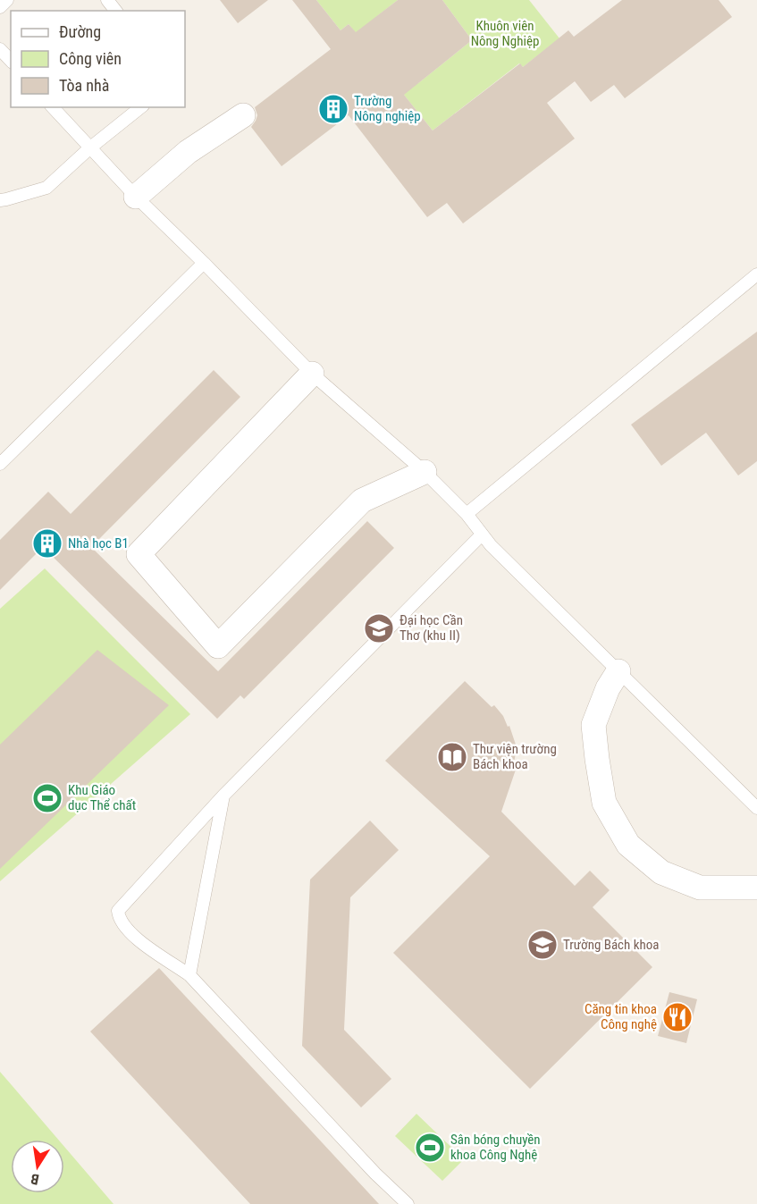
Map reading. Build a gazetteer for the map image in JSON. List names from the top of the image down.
{
  "parks": ["Khuôn viên Nông Nghiệp"],
  "places": {
    "building": ["Trường Nông nghiệp", "Nhà học B1"],
    "school or university": ["Đại học Cần Thơ (khu II)", "Trường Bách khoa"],
    "library": ["Thư viện trường Bách khoa"],
    "sports": ["Khu Giáo dục Thể chất", "Sân bóng chuyền khoa Công Nghệ"],
    "restaurant": ["Căng tin khoa Công nghệ"]
  },
  "legend": ["Đường", "Công viên", "Tòa nhà"],
  "north": "bottom"
}
